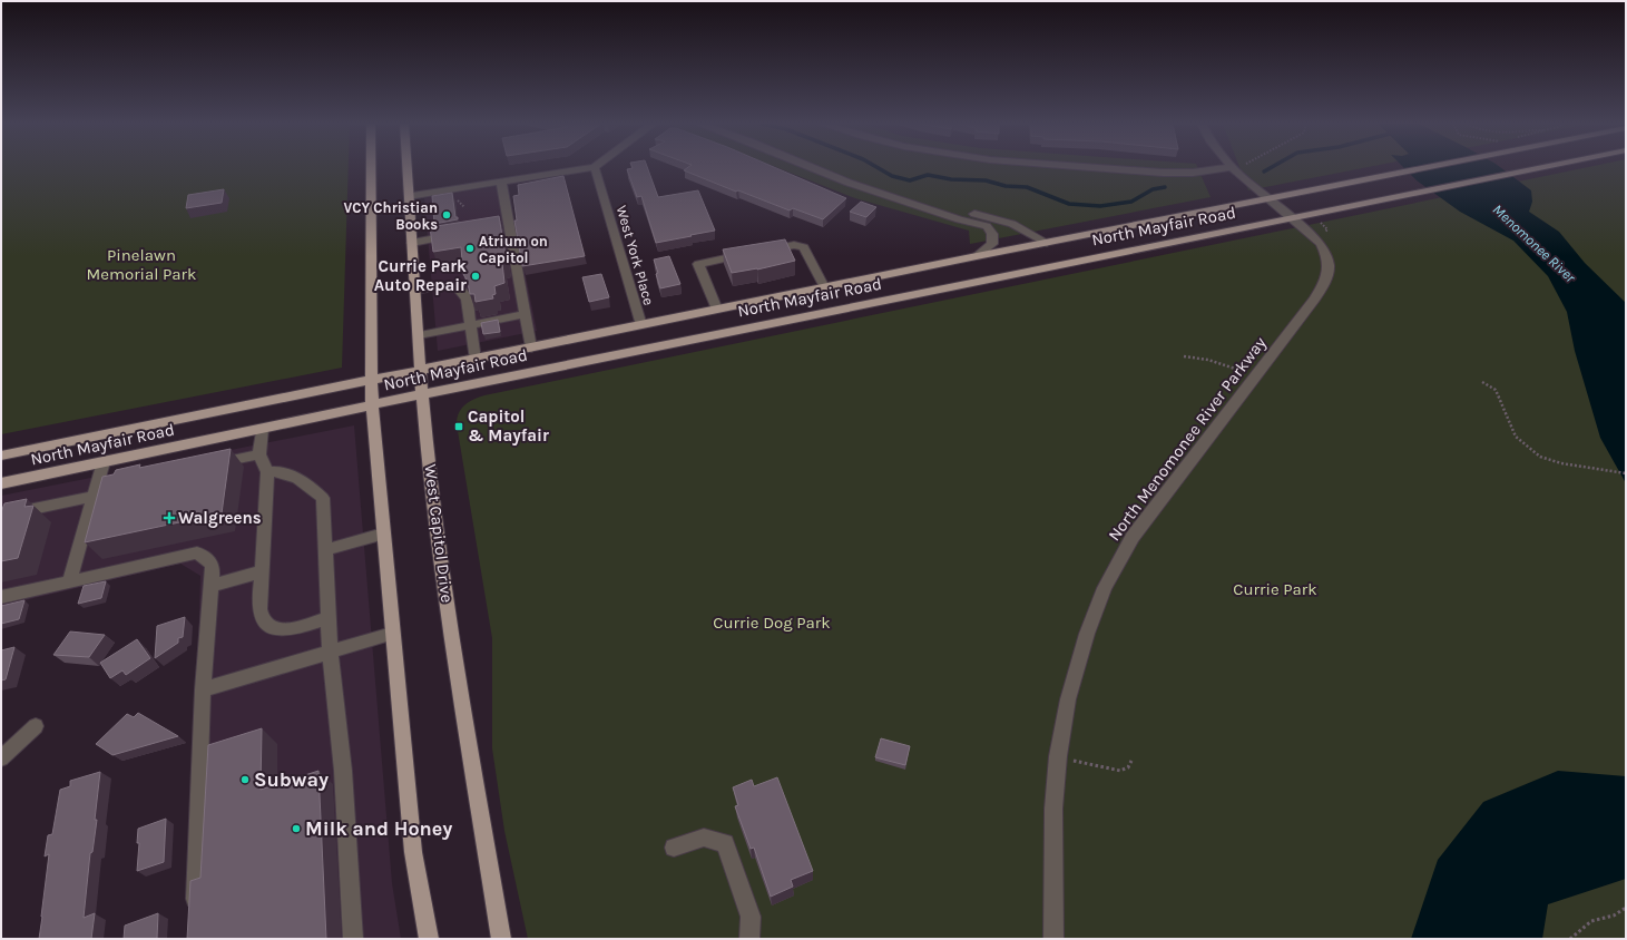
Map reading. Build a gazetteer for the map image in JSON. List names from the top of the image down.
{
  "streets": {
    "main road": ["North Mayfair Road", "West Capitol Drive"],
    "street": ["West York Place", "North Menomonee River Parkway"]
  },
  "crossings": [
    ["North Mayfair Road", "West York Place"],
    ["North Mayfair Road", "North Menomonee River Parkway"],
    ["North Mayfair Road", "West Capitol Drive"]
  ],
  "water": ["Menomonee River"],
  "parks": ["Pinelawn Memorial Park", "Currie Park", "Currie Dog Park"],
  "places": {
    "other": [
      "VCY Christian Books",
      "Atrium on Capitol",
      "Currie Park Auto Repair",
      "Subway",
      "Milk and Honey"
    ],
    "transit": ["Capitol & Mayfair"],
    "health": ["Walgreens"]
  }
}
